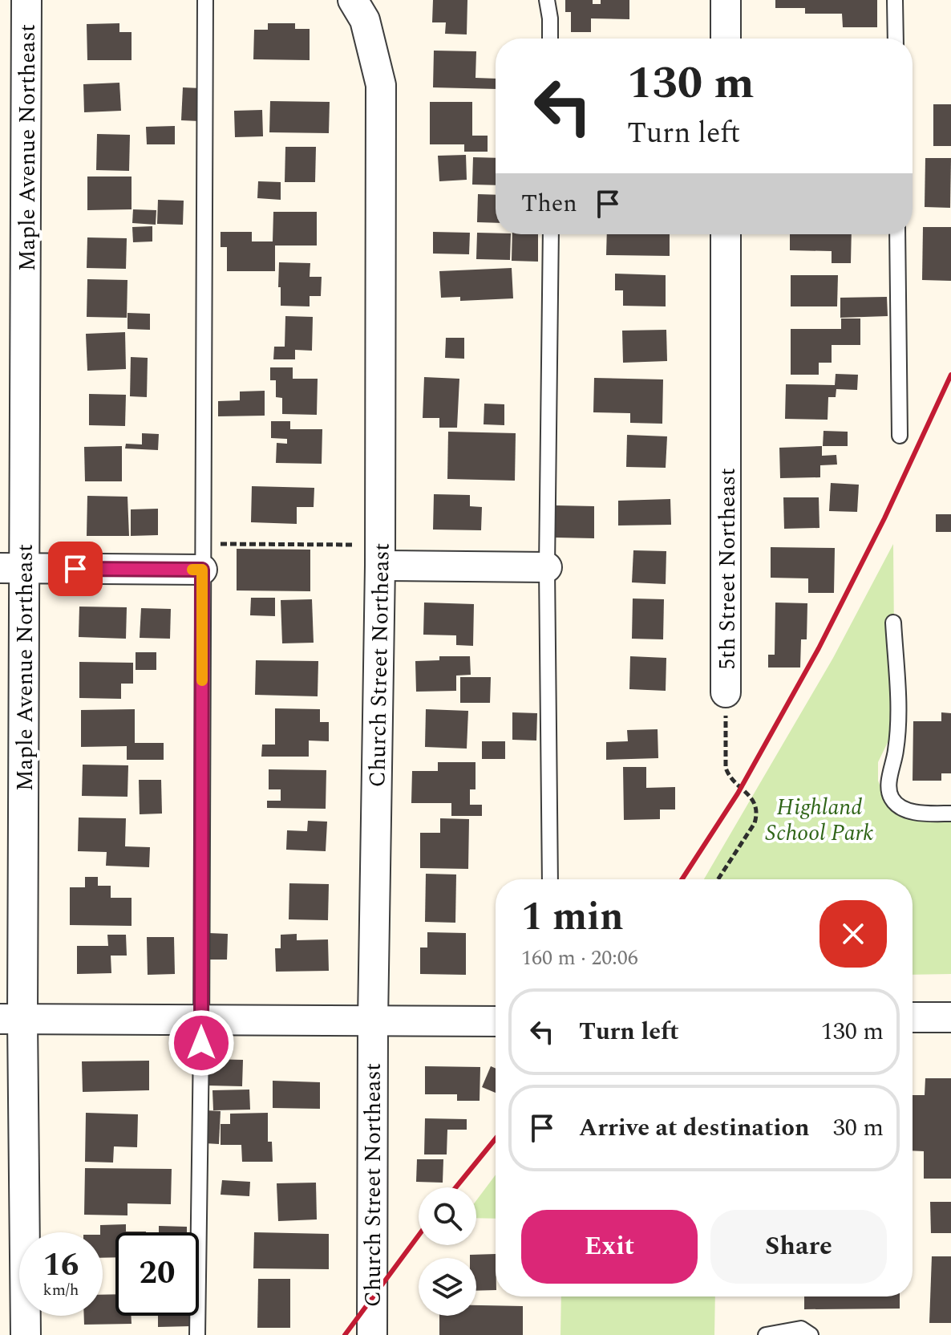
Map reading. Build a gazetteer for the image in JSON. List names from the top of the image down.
{
  "streets": {
    "street": ["Maple Avenue Northeast", "5th Street Northeast", "Church Street Northeast"]
  },
  "parks": ["Highland School Park"],
  "page": {
    "turn": ["130 m", "Turn left"],
    "then": "Then",
    "heading": ["1 min", "160 m · 20:06"],
    "list": [
      {
        "name": "Turn left",
        "value": "130 m"
      },
      {
        "name": "Arrive at destination",
        "value": "30 m"
      }
    ],
    "buttons": ["Exit", "Share"],
    "speed": "16 km/h",
    "limit": "20"
  }
}
